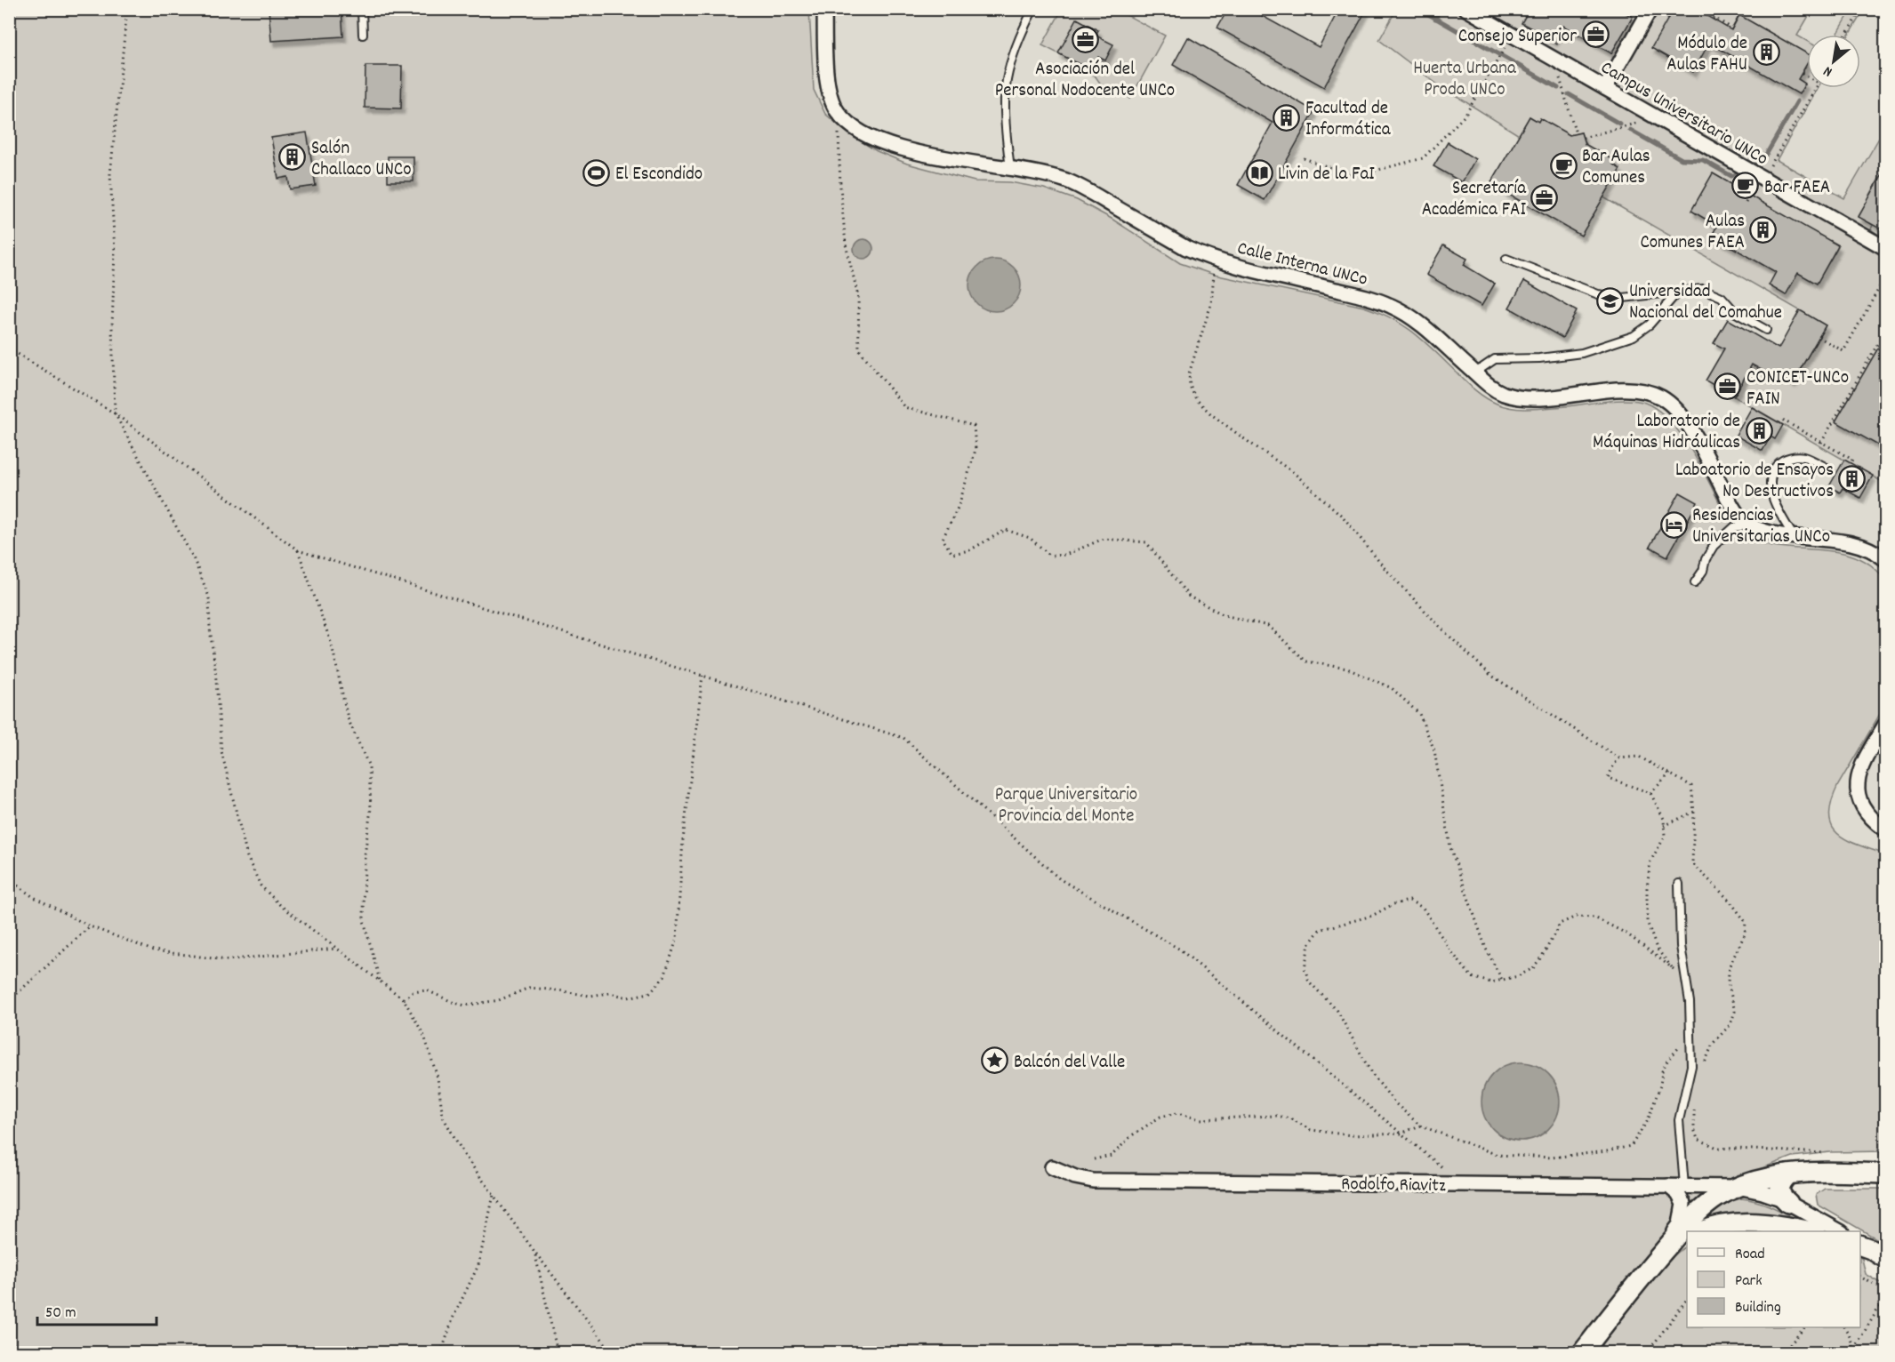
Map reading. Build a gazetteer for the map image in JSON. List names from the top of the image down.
{
  "streets": {
    "main road": ["Rodolfo Riavitz"],
    "street": ["Campus Universitario UNCo", "Calle Interna UNCo"]
  },
  "parks": ["Huerta Urbana Proda UNCo", "Parque Universitario Provincia del Monte"],
  "places": {
    "office": [
      "Consejo Superior",
      "Asociación del Personal Nodocente UNCo",
      "Secretaría Académica FAI",
      "CONICET-UNCo FAIN"
    ],
    "building": [
      "Módulo de Aulas FAHU",
      "Facultad de Informática",
      "Salón Challaco UNCo",
      "Aulas Comunes FAEA",
      "Laboratorio de Máquinas Hidráulicas",
      "Laboatorio de Ensayos No Destructivos"
    ],
    "cafe": ["Bar Aulas Comunes", "Bar FAEA"],
    "sports": ["El Escondido"],
    "library": ["Livin de la FaI"],
    "school or university": ["Universidad Nacional del Comahue"],
    "hotel": ["Residencias Universitarias UNCo"],
    "place": ["Balcón del Valle"]
  },
  "legend": ["Road", "Park", "Building"],
  "scale_bar": "50 m",
  "north": "bottom left"
}
